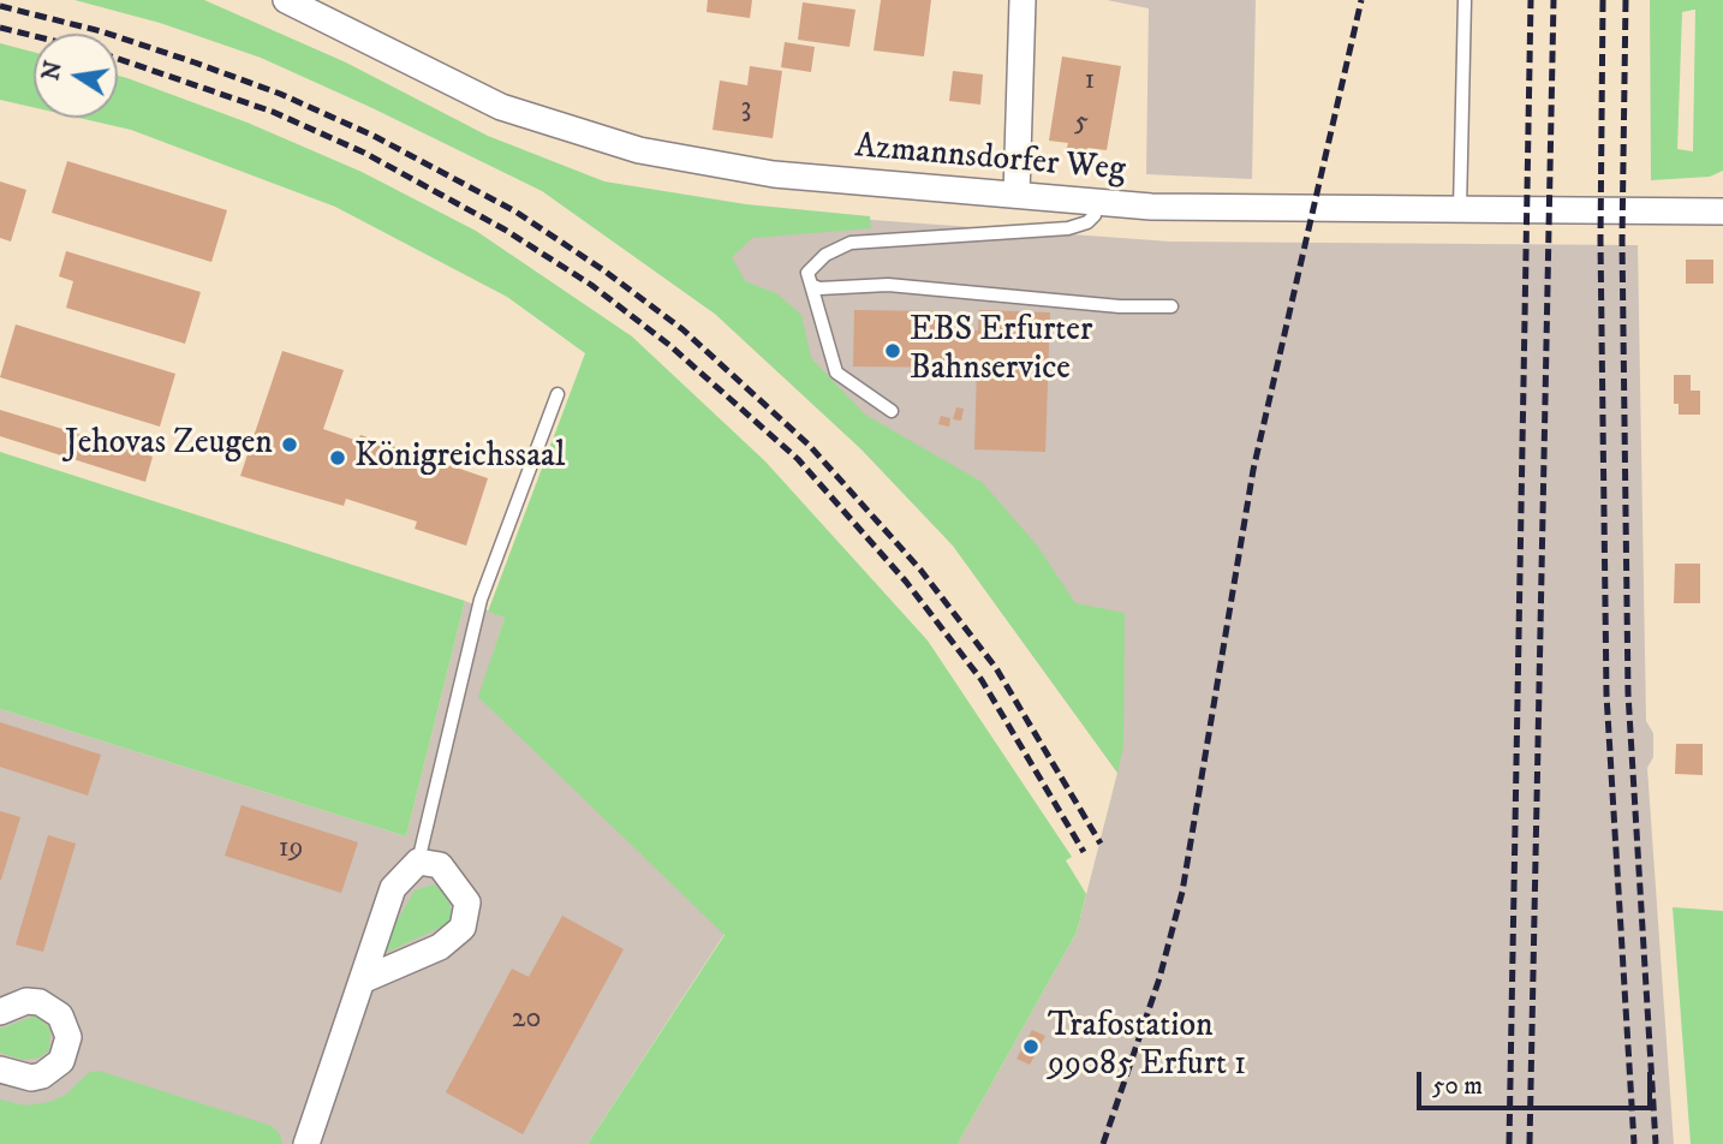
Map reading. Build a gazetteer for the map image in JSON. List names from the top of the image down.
{
  "streets": {
    "street": ["Azmannsdorfer Weg"]
  },
  "places": [
    "EBS Erfurter Bahnservice",
    "Jehovas Zeugen",
    "Königreichssaal",
    "Trafostation 99085 Erfurt 1"
  ],
  "house_numbers": [
    "1",
    "3",
    "5",
    "19",
    "20"
  ],
  "scale_bar": "50 m",
  "north": "left"
}
